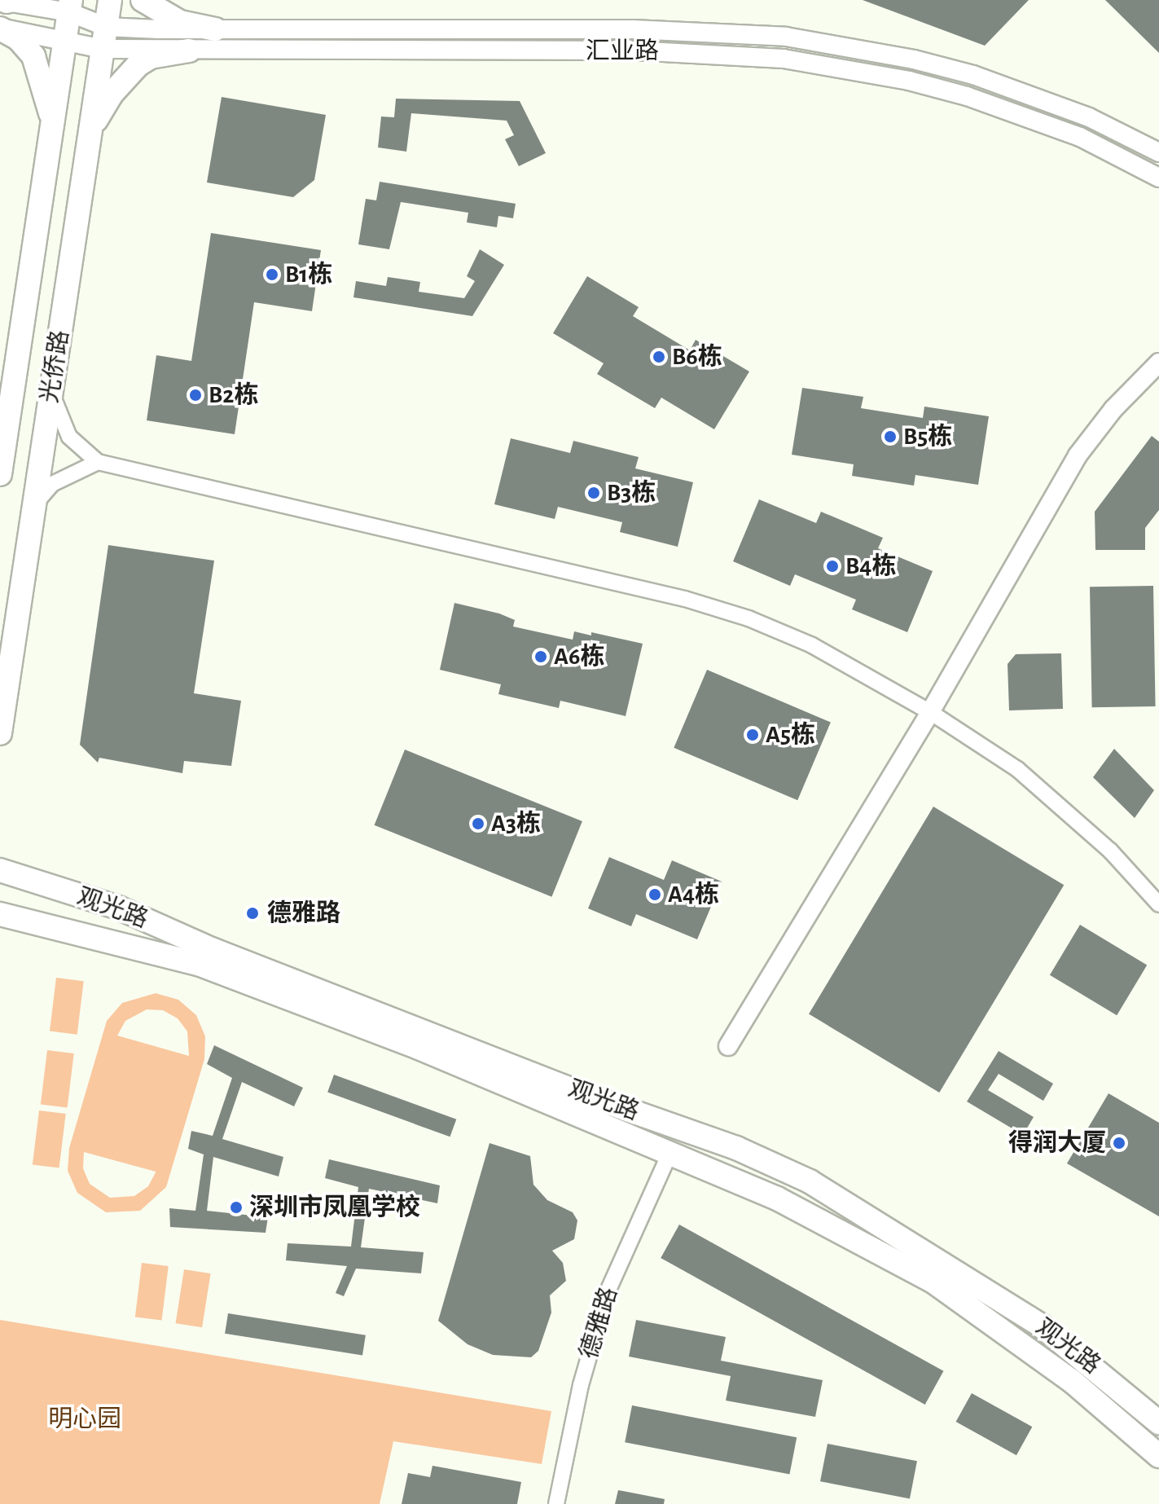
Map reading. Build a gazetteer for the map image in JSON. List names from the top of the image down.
{
  "streets": {
    "main road": ["光侨路", "观光路"],
    "street": ["汇业路", "德雅路"]
  },
  "crossings": [
    ["汇业路", "光侨路"],
    ["观光路", "德雅路"]
  ],
  "parks": ["明心园"],
  "places": [
    "B1栋",
    "B6栋",
    "B2栋",
    "B5栋",
    "B3栋",
    "B4栋",
    "A6栋",
    "A5栋",
    "A3栋",
    "A4栋",
    "德雅路",
    "得润大厦",
    "深圳市凤凰学校"
  ]
}
